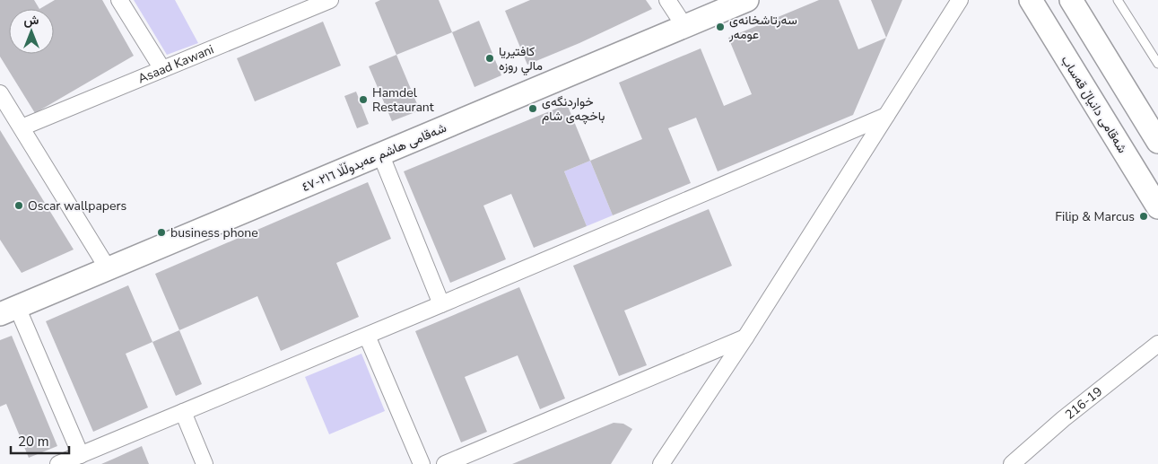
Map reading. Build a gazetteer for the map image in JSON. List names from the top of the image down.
{
  "streets": {
    "street": [
      "Asaad Kawani",
      "شەقامی دانیاڵ قەساب",
      "شەقامی هاشم عەبدوڵڵا ٢١٦-٤٧",
      "216-19"
    ]
  },
  "places": [
    "سەرتاشخانەی عومەر",
    "كافتيريا مالي روزه",
    "Hamdel Restaurant",
    "خواردنگەی باخچەی شام",
    "Oscar wallpapers",
    "Filip & Marcus",
    "business phone"
  ],
  "scale_bar": "20 m",
  "north": "top"
}
